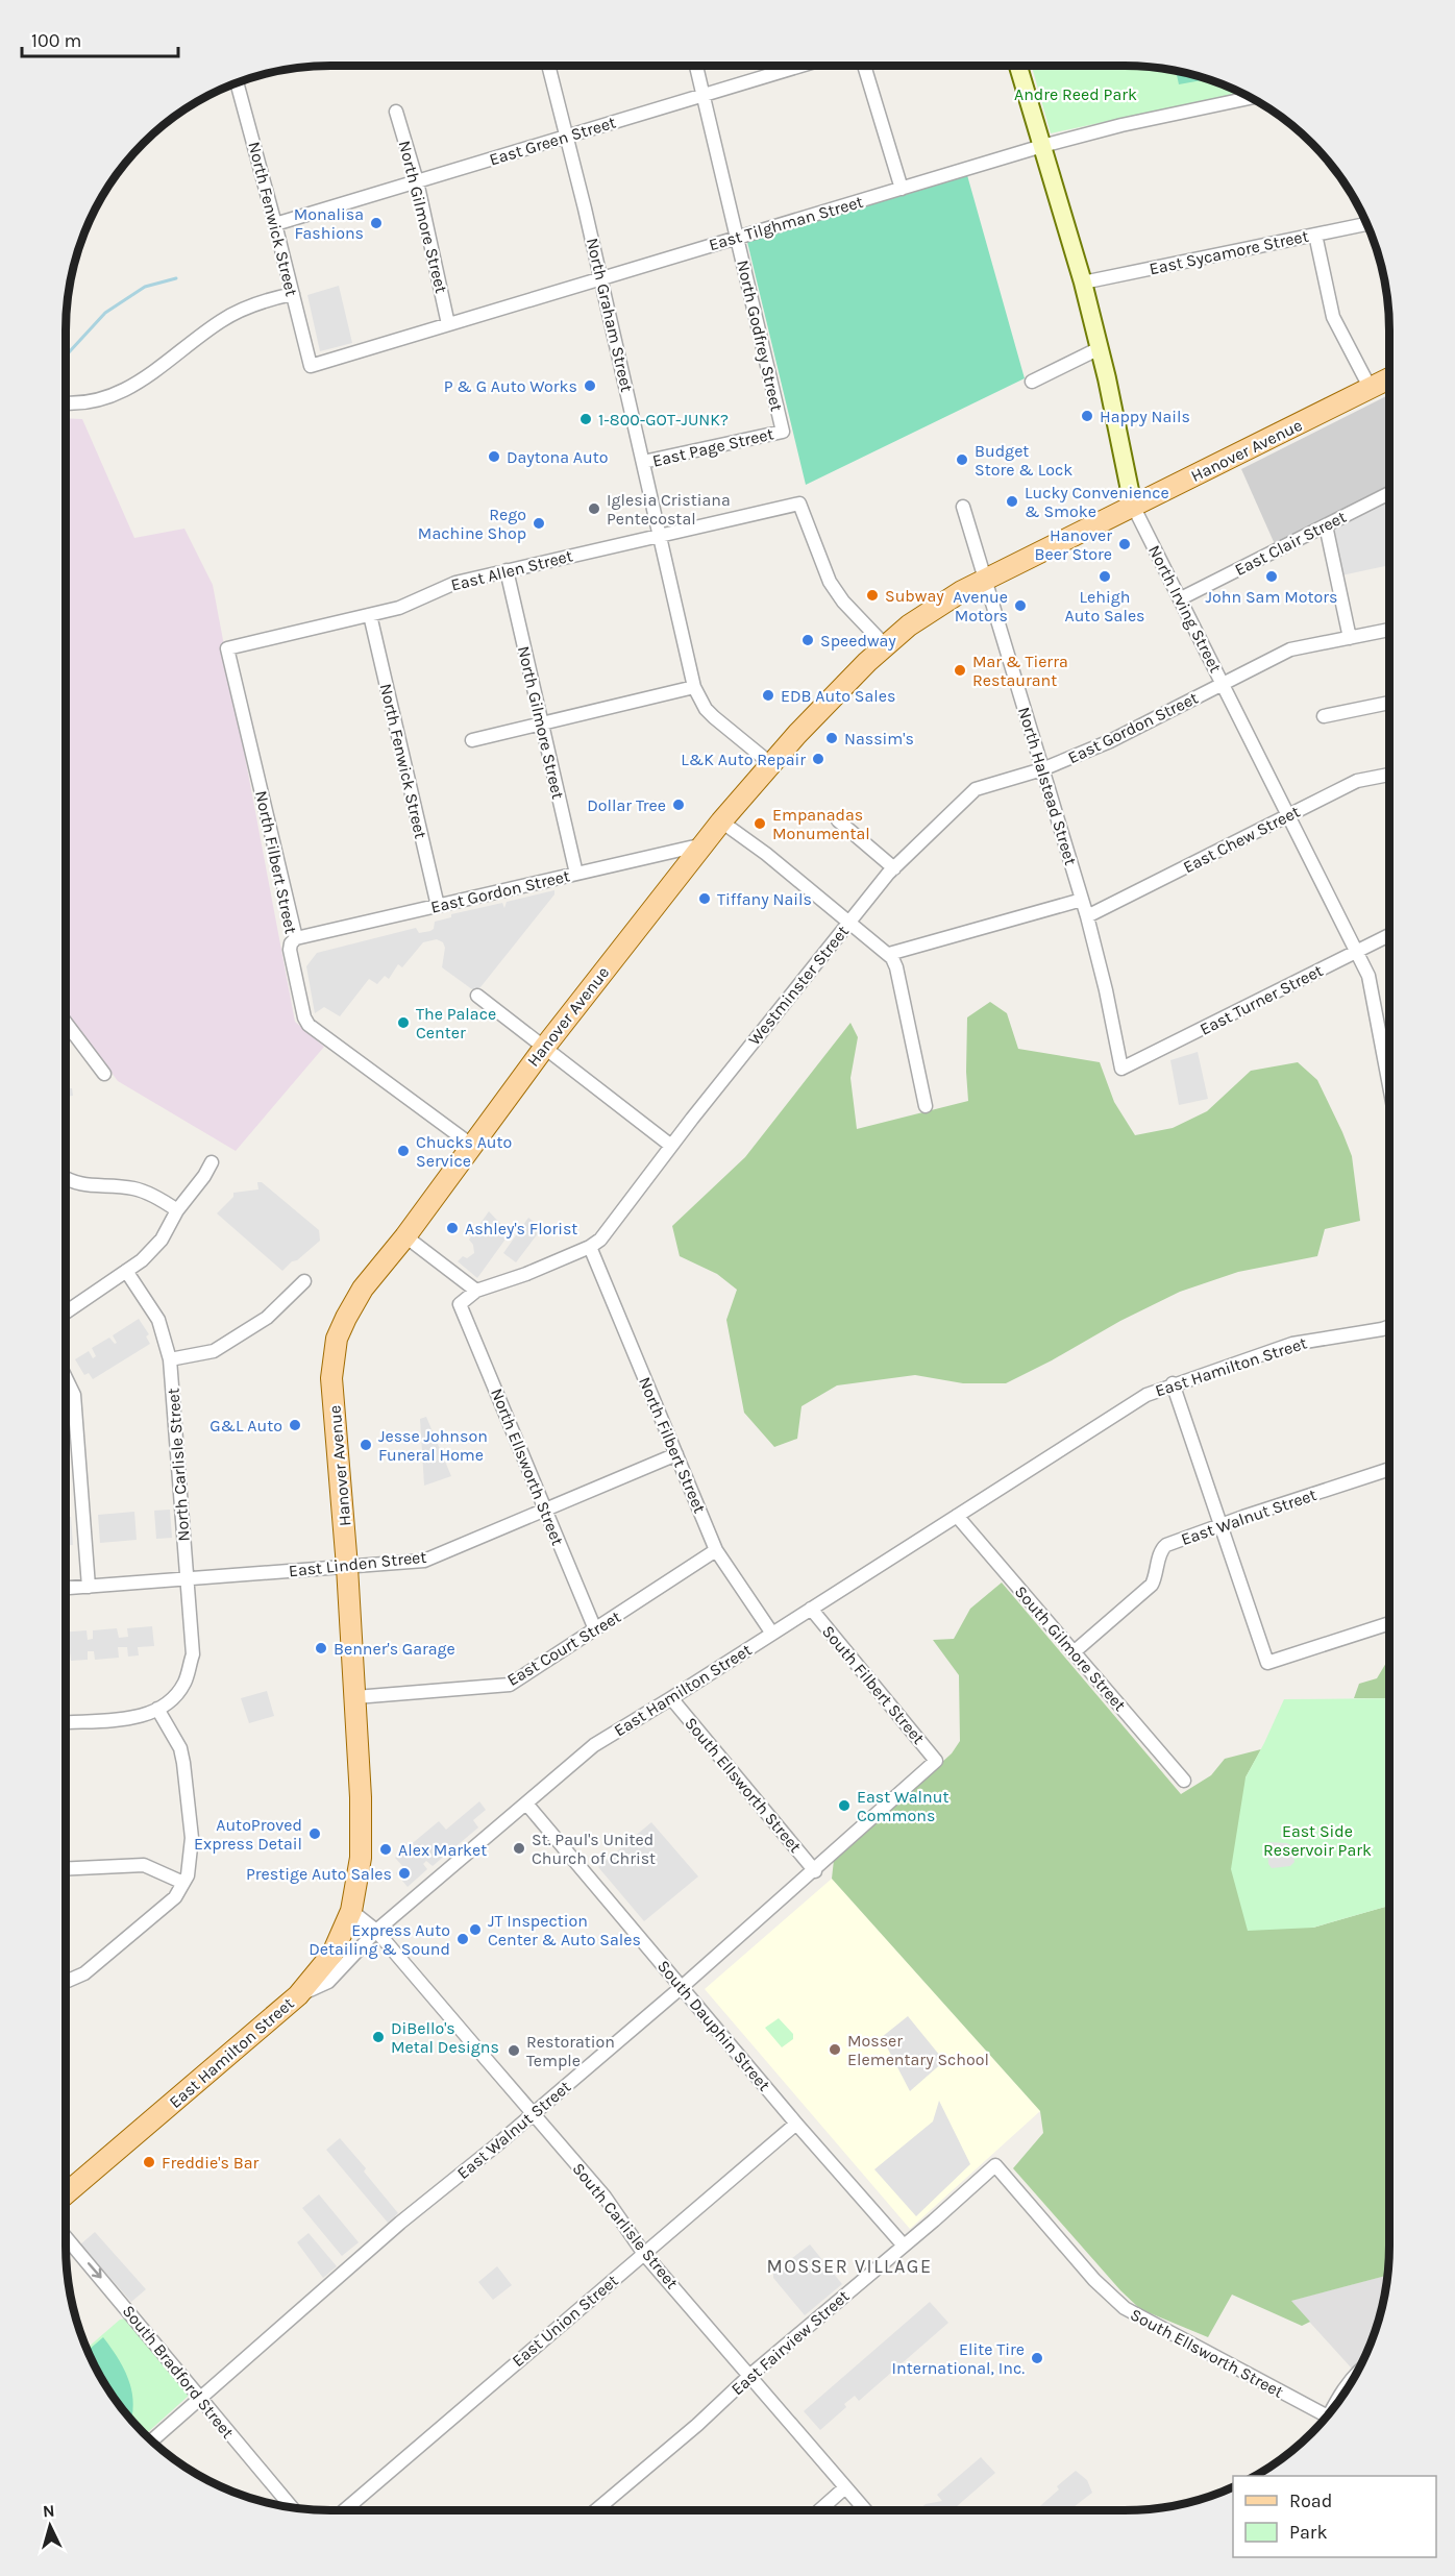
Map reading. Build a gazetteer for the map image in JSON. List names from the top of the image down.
{
  "streets": {
    "main road": ["Hanover Avenue", "North Irving Street", "East Hamilton Street"],
    "street": [
      "East Green Street",
      "North Gilmore Street",
      "North Fenwick Street",
      "East Tilghman Street",
      "East Sycamore Street",
      "North Graham Street",
      "North Godfrey Street",
      "East Page Street",
      "East Clair Street",
      "East Allen Street",
      "East Gordon Street",
      "North Halstead Street",
      "East Chew Street",
      "North Filbert Street",
      "Westminster Street",
      "East Turner Street",
      "North Carlisle Street",
      "North Ellsworth Street",
      "East Walnut Street",
      "East Linden Street",
      "East Court Street",
      "South Gilmore Street",
      "South Filbert Street",
      "South Ellsworth Street",
      "South Dauphin Street",
      "South Carlisle Street",
      "East Union Street",
      "East Fairview Street",
      "South Bradford Street"
    ]
  },
  "crossings": [
    ["East Green Street", "North Gilmore Street"],
    ["East Green Street", "North Fenwick Street"],
    ["East Green Street", "North Graham Street"],
    ["East Green Street", "North Godfrey Street"],
    ["North Gilmore Street", "East Tilghman Street"],
    ["North Gilmore Street", "East Allen Street"],
    ["North Gilmore Street", "East Gordon Street"],
    ["North Fenwick Street", "East Tilghman Street"],
    ["North Fenwick Street", "East Allen Street"],
    ["North Fenwick Street", "East Gordon Street"],
    ["East Tilghman Street", "North Graham Street"],
    ["East Tilghman Street", "North Godfrey Street"],
    ["East Tilghman Street", "North Irving Street"],
    ["East Sycamore Street", "North Irving Street"],
    ["North Graham Street", "East Page Street"],
    ["North Graham Street", "Hanover Avenue"],
    ["North Graham Street", "East Allen Street"],
    ["North Godfrey Street", "East Page Street"],
    ["Hanover Avenue", "East Allen Street"],
    ["Hanover Avenue", "North Irving Street"],
    ["Hanover Avenue", "East Gordon Street"],
    ["Hanover Avenue", "North Halstead Street"],
    ["Hanover Avenue", "North Filbert Street"],
    ["Hanover Avenue", "East Hamilton Street"],
    ["Hanover Avenue", "East Linden Street"],
    ["Hanover Avenue", "East Court Street"],
    ["East Clair Street", "North Irving Street"],
    ["East Allen Street", "North Filbert Street"],
    ["North Irving Street", "East Gordon Street"],
    ["North Irving Street", "East Chew Street"],
    ["North Irving Street", "East Turner Street"],
    ["East Gordon Street", "North Halstead Street"],
    ["East Gordon Street", "North Filbert Street"],
    ["East Gordon Street", "Westminster Street"],
    ["North Halstead Street", "East Chew Street"],
    ["North Halstead Street", "Westminster Street"],
    ["North Halstead Street", "East Turner Street"],
    ["North Filbert Street", "Westminster Street"],
    ["North Filbert Street", "East Hamilton Street"],
    ["North Filbert Street", "East Linden Street"],
    ["North Filbert Street", "East Court Street"],
    ["East Hamilton Street", "South Gilmore Street"],
    ["East Hamilton Street", "South Filbert Street"],
    ["East Hamilton Street", "South Ellsworth Street"],
    ["East Hamilton Street", "South Dauphin Street"],
    ["East Hamilton Street", "South Carlisle Street"],
    ["North Carlisle Street", "East Linden Street"],
    ["North Ellsworth Street", "East Linden Street"],
    ["North Ellsworth Street", "East Court Street"],
    ["East Walnut Street", "South Gilmore Street"],
    ["East Walnut Street", "South Filbert Street"],
    ["East Walnut Street", "South Ellsworth Street"],
    ["East Walnut Street", "South Dauphin Street"],
    ["East Walnut Street", "South Carlisle Street"],
    ["East Walnut Street", "South Bradford Street"],
    ["South Ellsworth Street", "East Fairview Street"],
    ["South Dauphin Street", "East Union Street"],
    ["South Dauphin Street", "East Fairview Street"],
    ["South Carlisle Street", "East Union Street"],
    ["South Carlisle Street", "East Fairview Street"]
  ],
  "one_way": ["South Bradford Street"],
  "districts": ["MOSSER VILLAGE"],
  "parks": ["Andre Reed Park", "East Side Reservoir Park"],
  "places": [
    "Monalisa Fashions",
    "P & G Auto Works",
    "Happy Nails",
    "1-800-GOT-JUNK?",
    "Daytona Auto",
    "Budget Store & Lock",
    "Lucky Convenience & Smoke",
    "Iglesia Cristiana Pentecostal",
    "Rego Machine Shop",
    "Hanover Beer Store",
    "Lehigh Auto Sales",
    "John Sam Motors",
    "Subway",
    "Avenue Motors",
    "Speedway",
    "Mar & Tierra Restaurant",
    "EDB Auto Sales",
    "Nassim's",
    "L&K Auto Repair",
    "Dollar Tree",
    "Empanadas Monumental",
    "Tiffany Nails",
    "The Palace Center",
    "Chucks Auto Service",
    "Ashley's Florist",
    "G&L Auto",
    "Jesse Johnson Funeral Home",
    "Benner's Garage",
    "East Walnut Commons",
    "AutoProved Express Detail",
    "St. Paul's United Church of Christ",
    "Alex Market",
    "Prestige Auto Sales",
    "JT Inspection Center & Auto Sales",
    "Express Auto Detailing & Sound",
    "DiBello's Metal Designs",
    "Mosser Elementary School",
    "Restoration Temple",
    "Freddie's Bar",
    "Elite Tire International, Inc."
  ],
  "legend": ["Road", "Park"],
  "scale_bar": "100 m",
  "north": "top"
}
